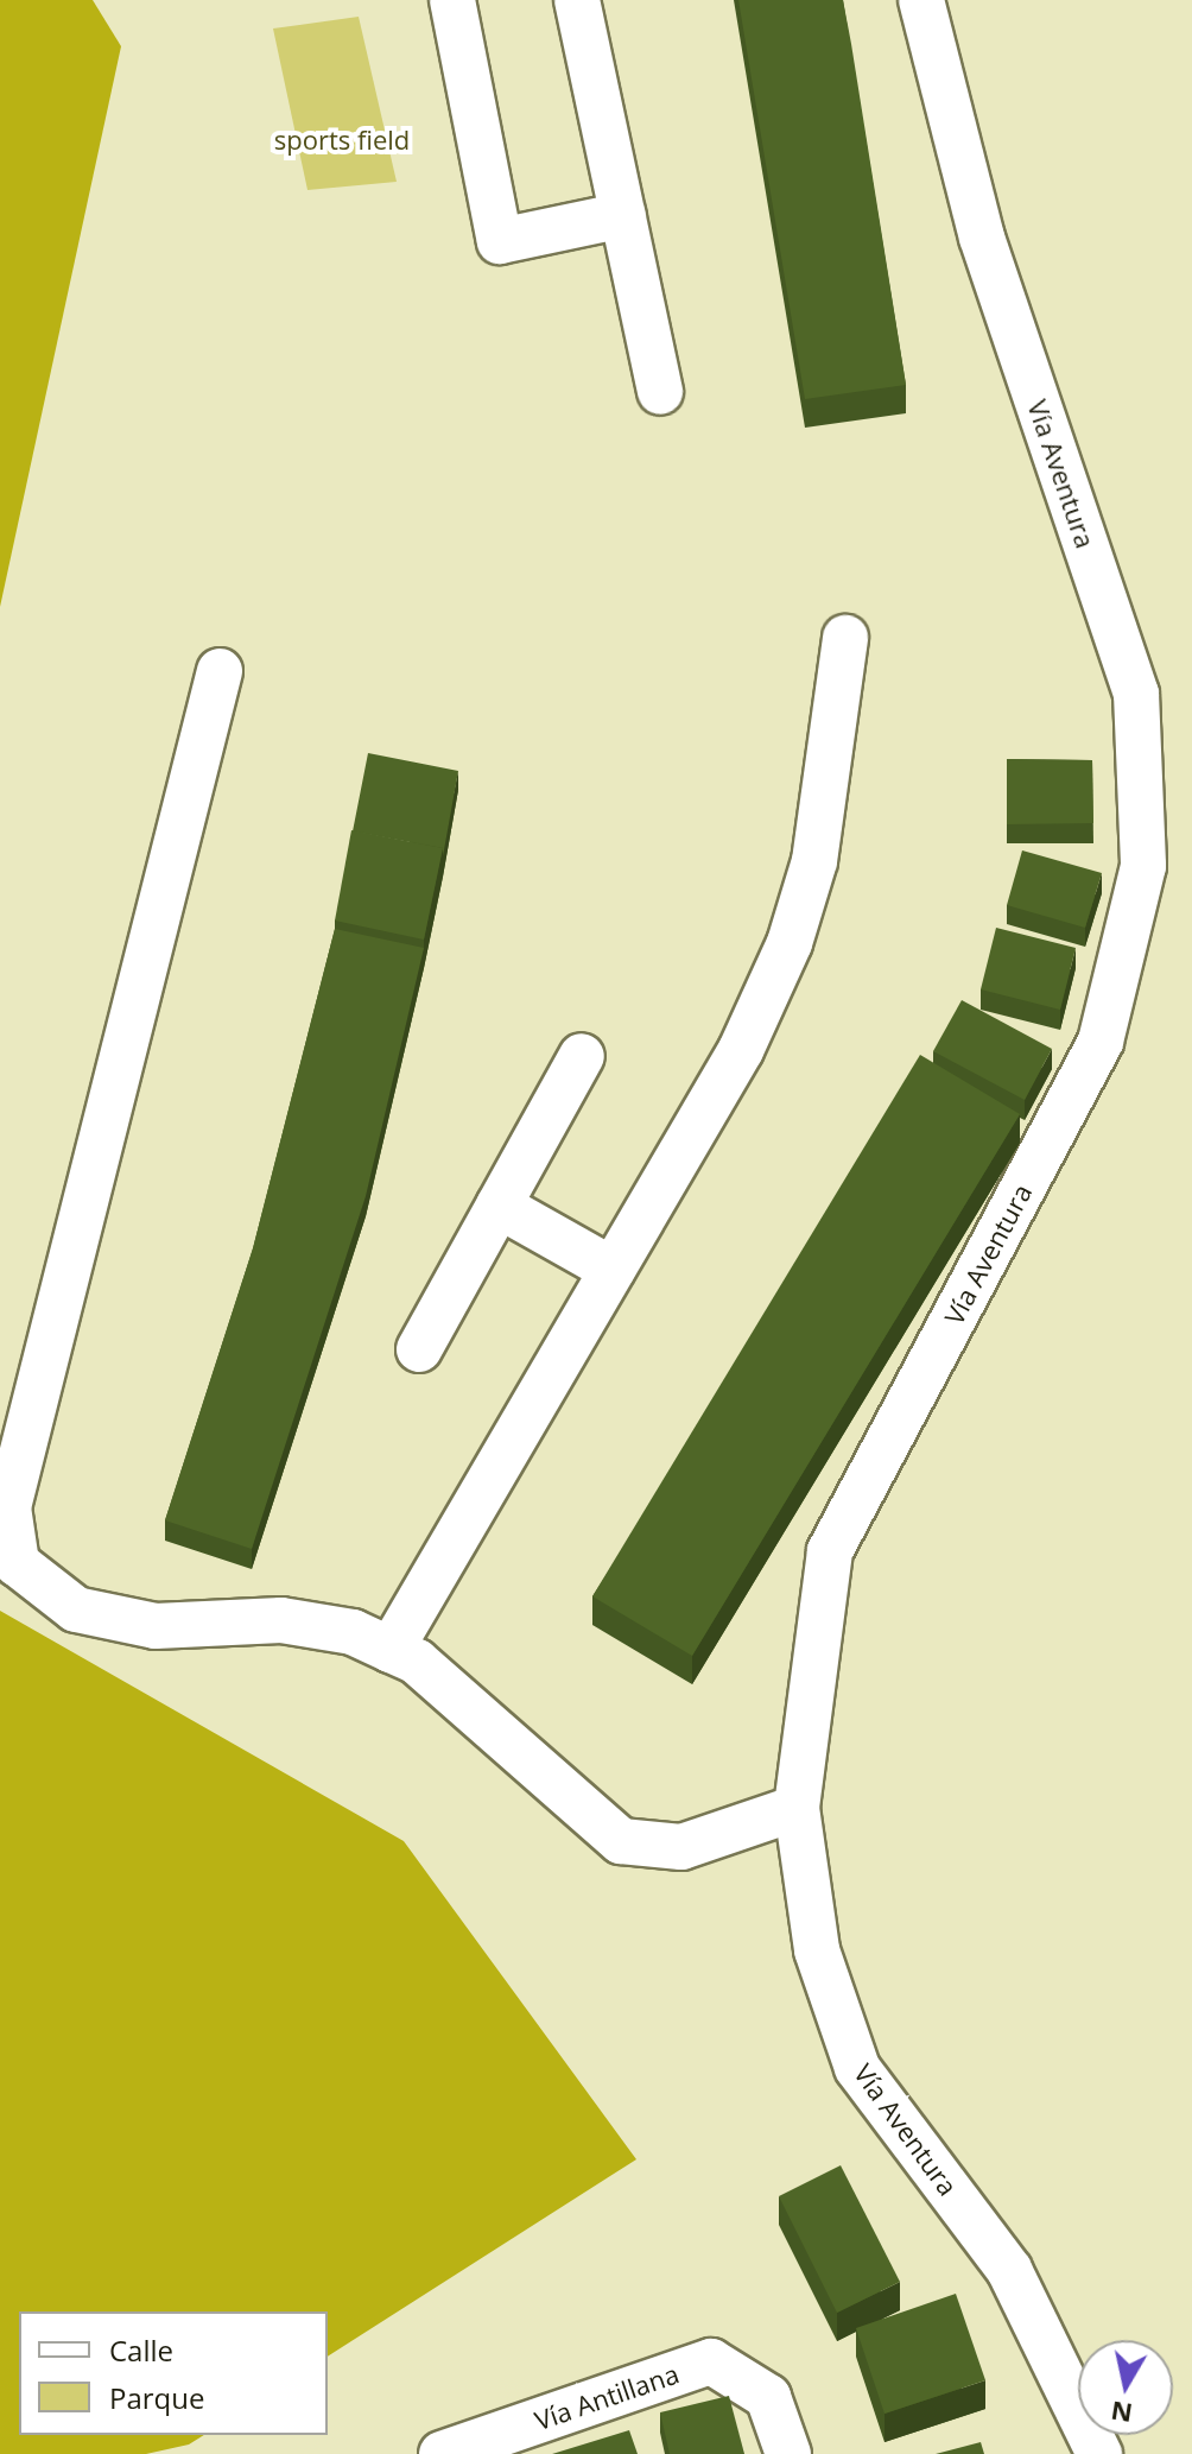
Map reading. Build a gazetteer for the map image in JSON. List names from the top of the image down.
{
  "streets": {
    "street": ["Vía Aventura", "Vía Antillana"]
  },
  "parks": ["sports field"],
  "legend": ["Calle", "Parque"],
  "north": "bottom"
}
